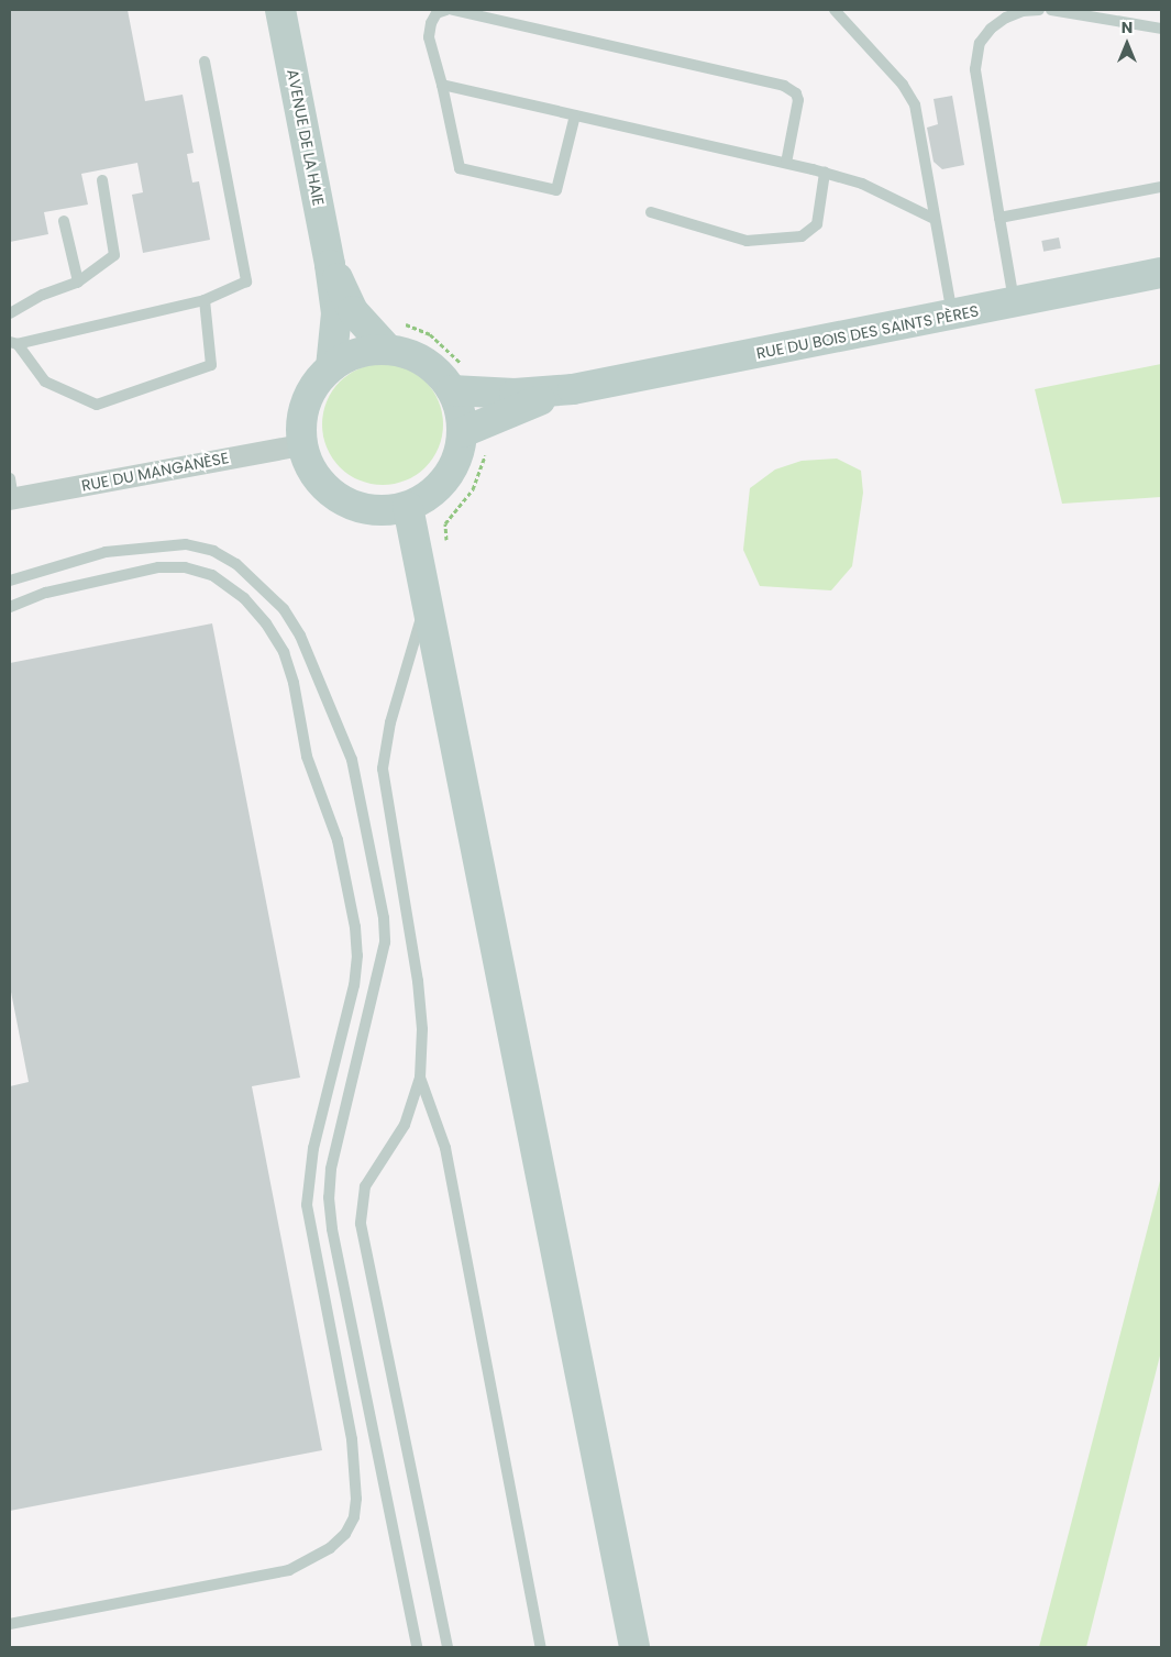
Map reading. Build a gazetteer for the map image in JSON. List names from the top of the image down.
{
  "streets": {
    "street": ["AVENUE DE LA HAIE", "RUE DU BOIS DES SAINTS PÈRES", "RUE DU MANGANÈSE"]
  },
  "crossings": [
    ["RUE DU BOIS DES SAINTS PÈRES", "RUE DU MANGANÈSE"]
  ],
  "north": "top"
}
